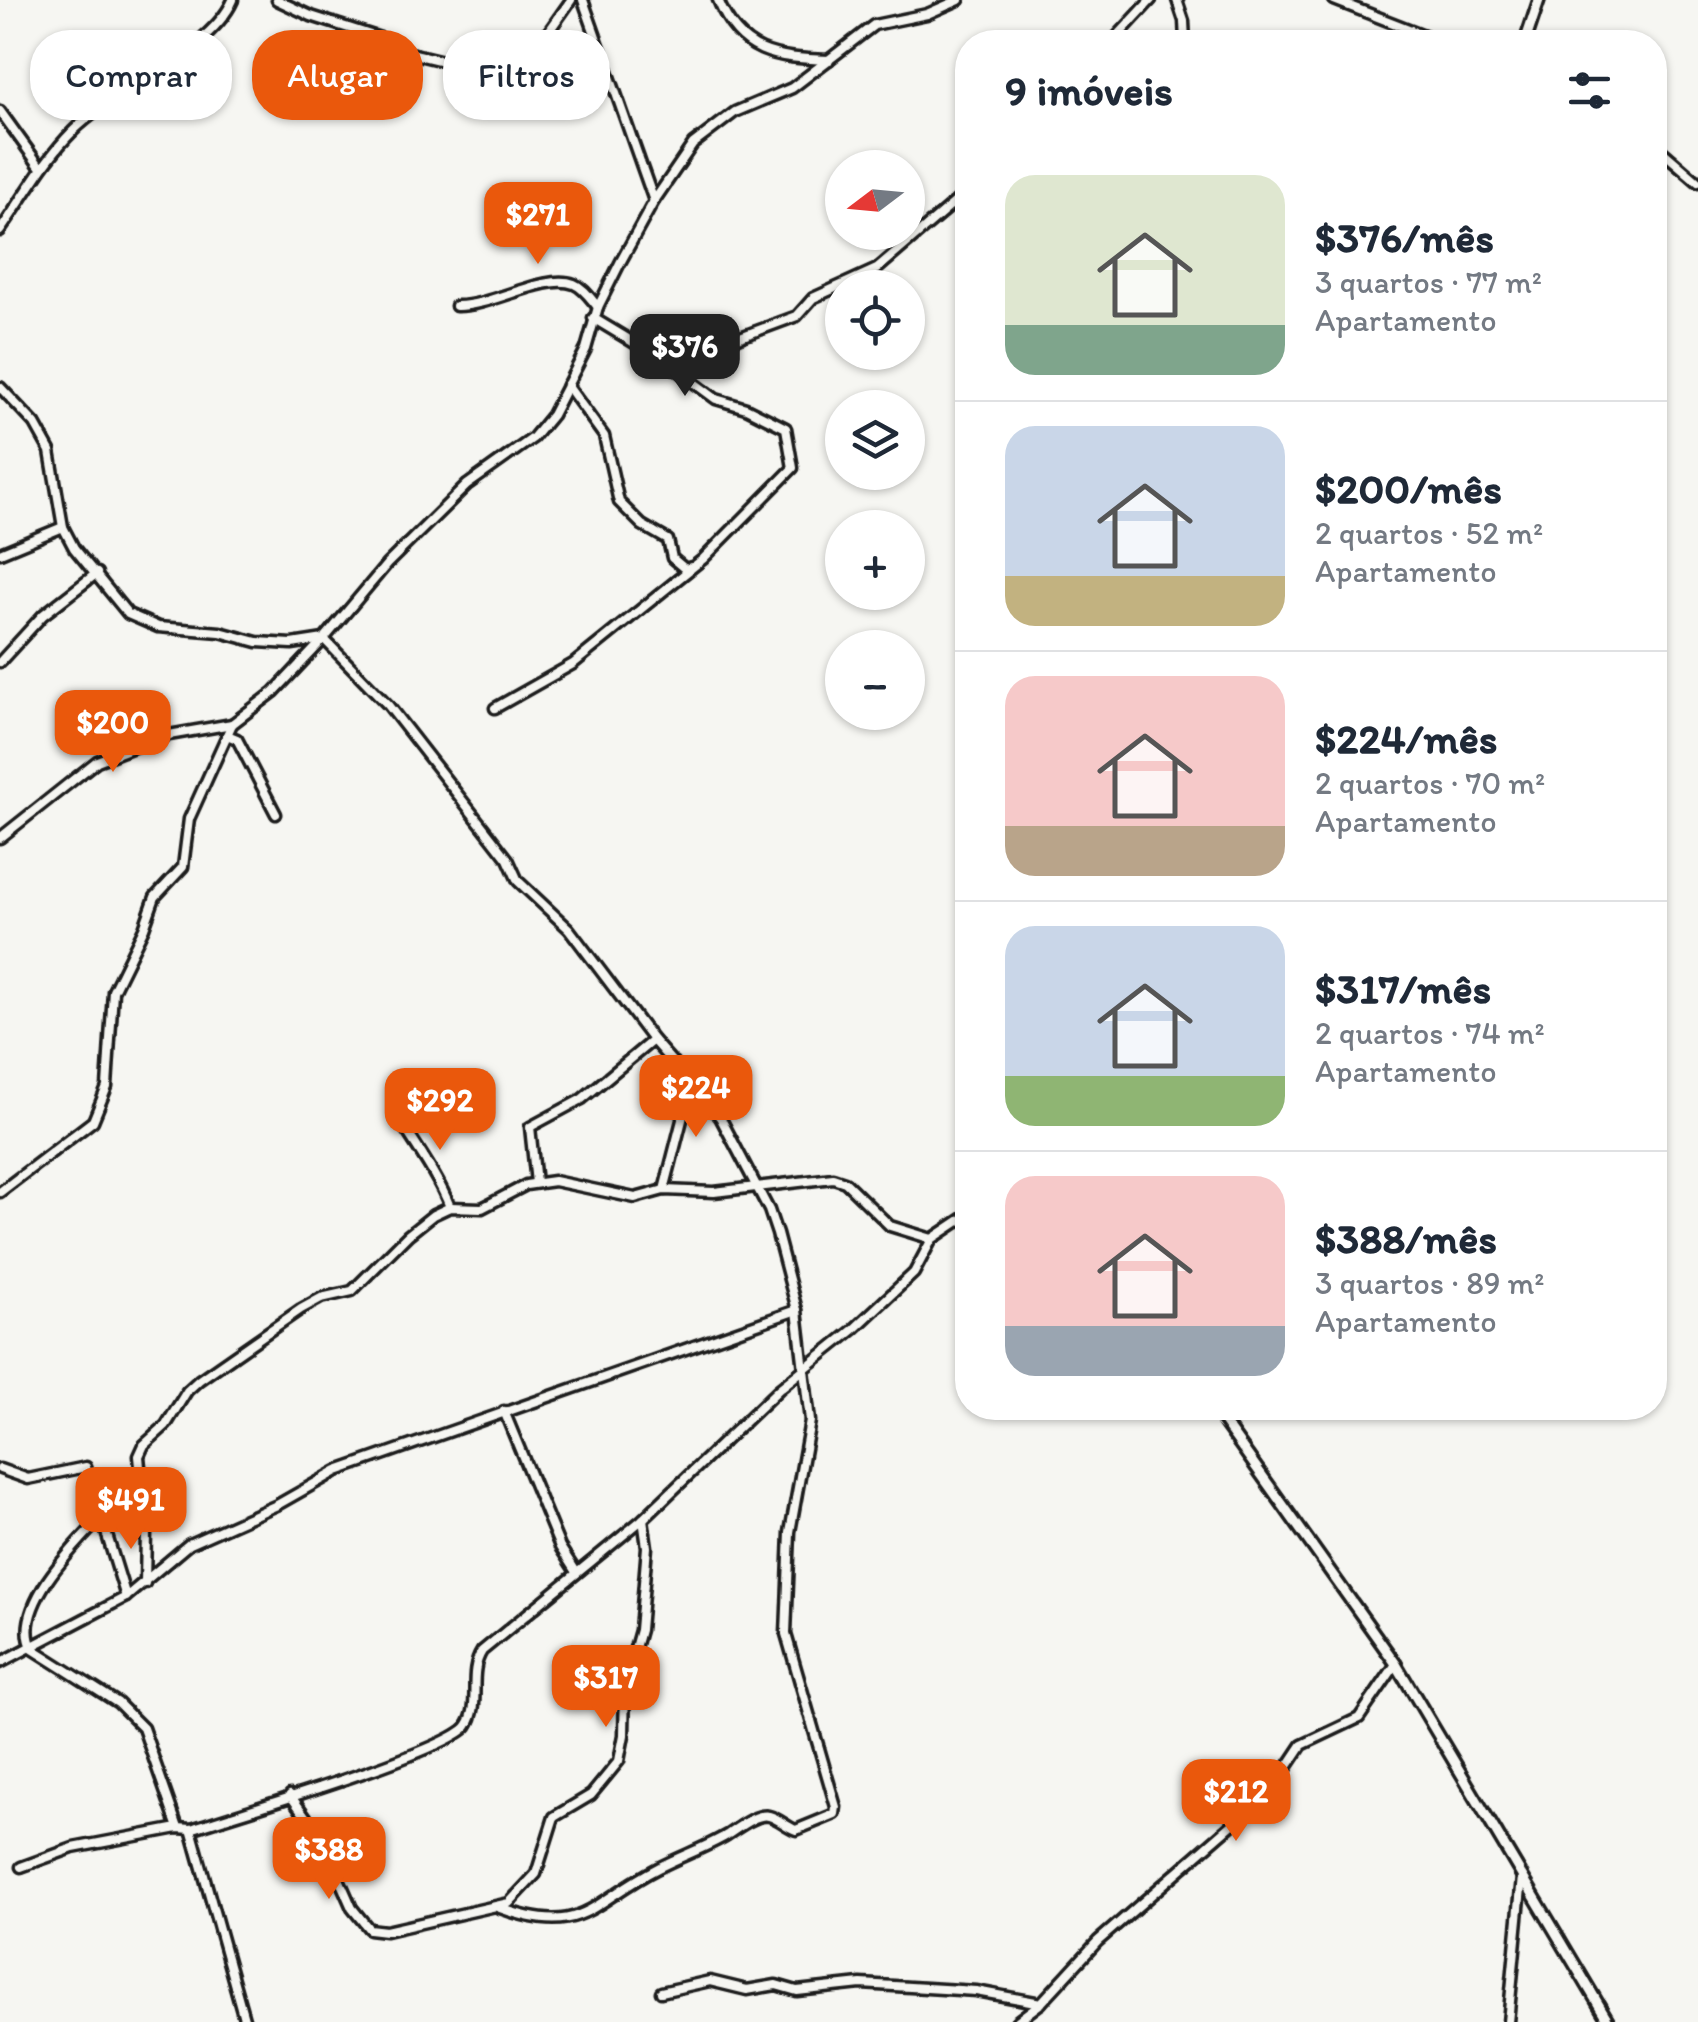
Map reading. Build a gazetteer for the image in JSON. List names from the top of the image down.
{
  "north": "left",
  "page": {
    "chip": ["Comprar", "Alugar", "Filtros"],
    "heading": "9 imóveis",
    "map_buttons": ["+", "−"],
    "list": [
      {
        "name": "$376/mês",
        "note": "3 quartos · 77 m² · Apartamento"
      },
      {
        "name": "$200/mês",
        "note": "2 quartos · 52 m² · Apartamento"
      },
      {
        "name": "$224/mês",
        "note": "2 quartos · 70 m² · Apartamento"
      },
      {
        "name": "$317/mês",
        "note": "2 quartos · 74 m² · Apartamento"
      },
      {
        "name": "$388/mês",
        "note": "3 quartos · 89 m² · Apartamento"
      }
    ],
    "price": [
      "$271",
      "$376",
      "$200",
      "$224",
      "$292",
      "$491",
      "$317",
      "$212",
      "$388"
    ]
  }
}
